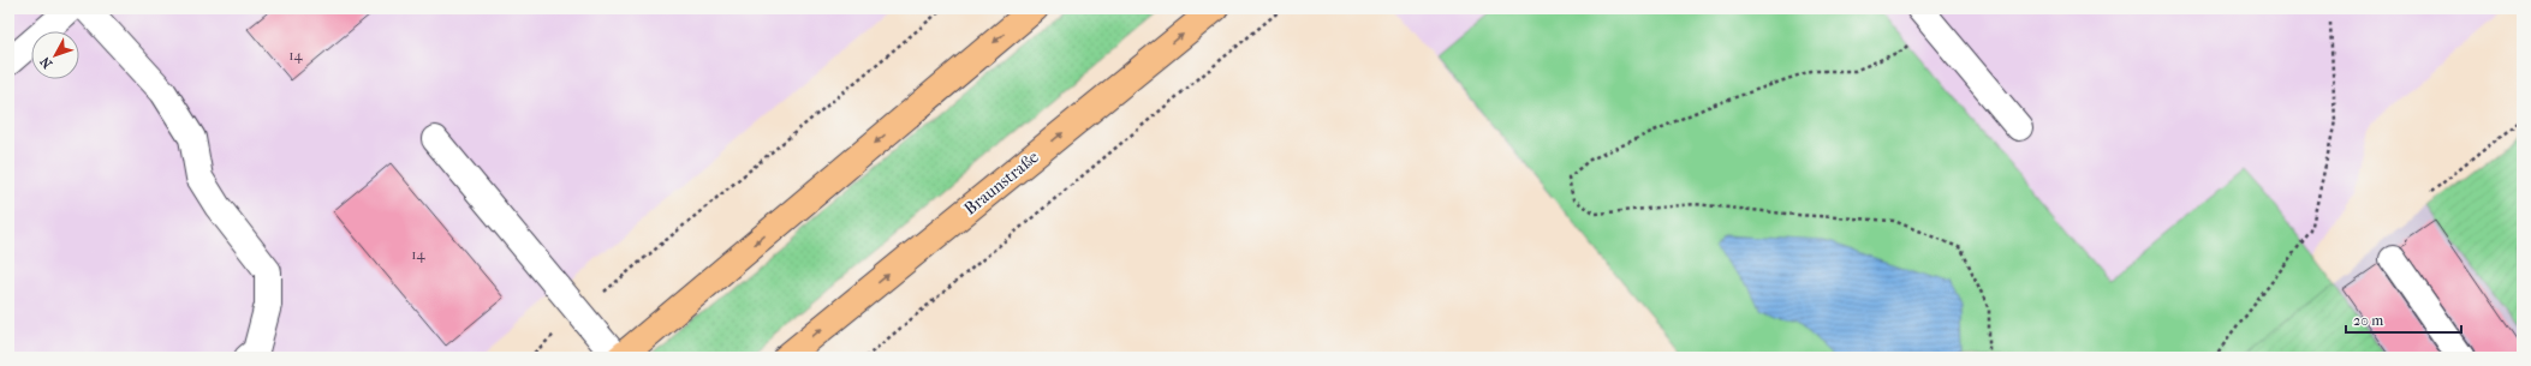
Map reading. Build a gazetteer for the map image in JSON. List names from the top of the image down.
{
  "streets": {
    "main road": ["Braunstraße"]
  },
  "house_numbers": ["14", "14"],
  "scale_bar": "20 m",
  "north": "bottom left"
}
